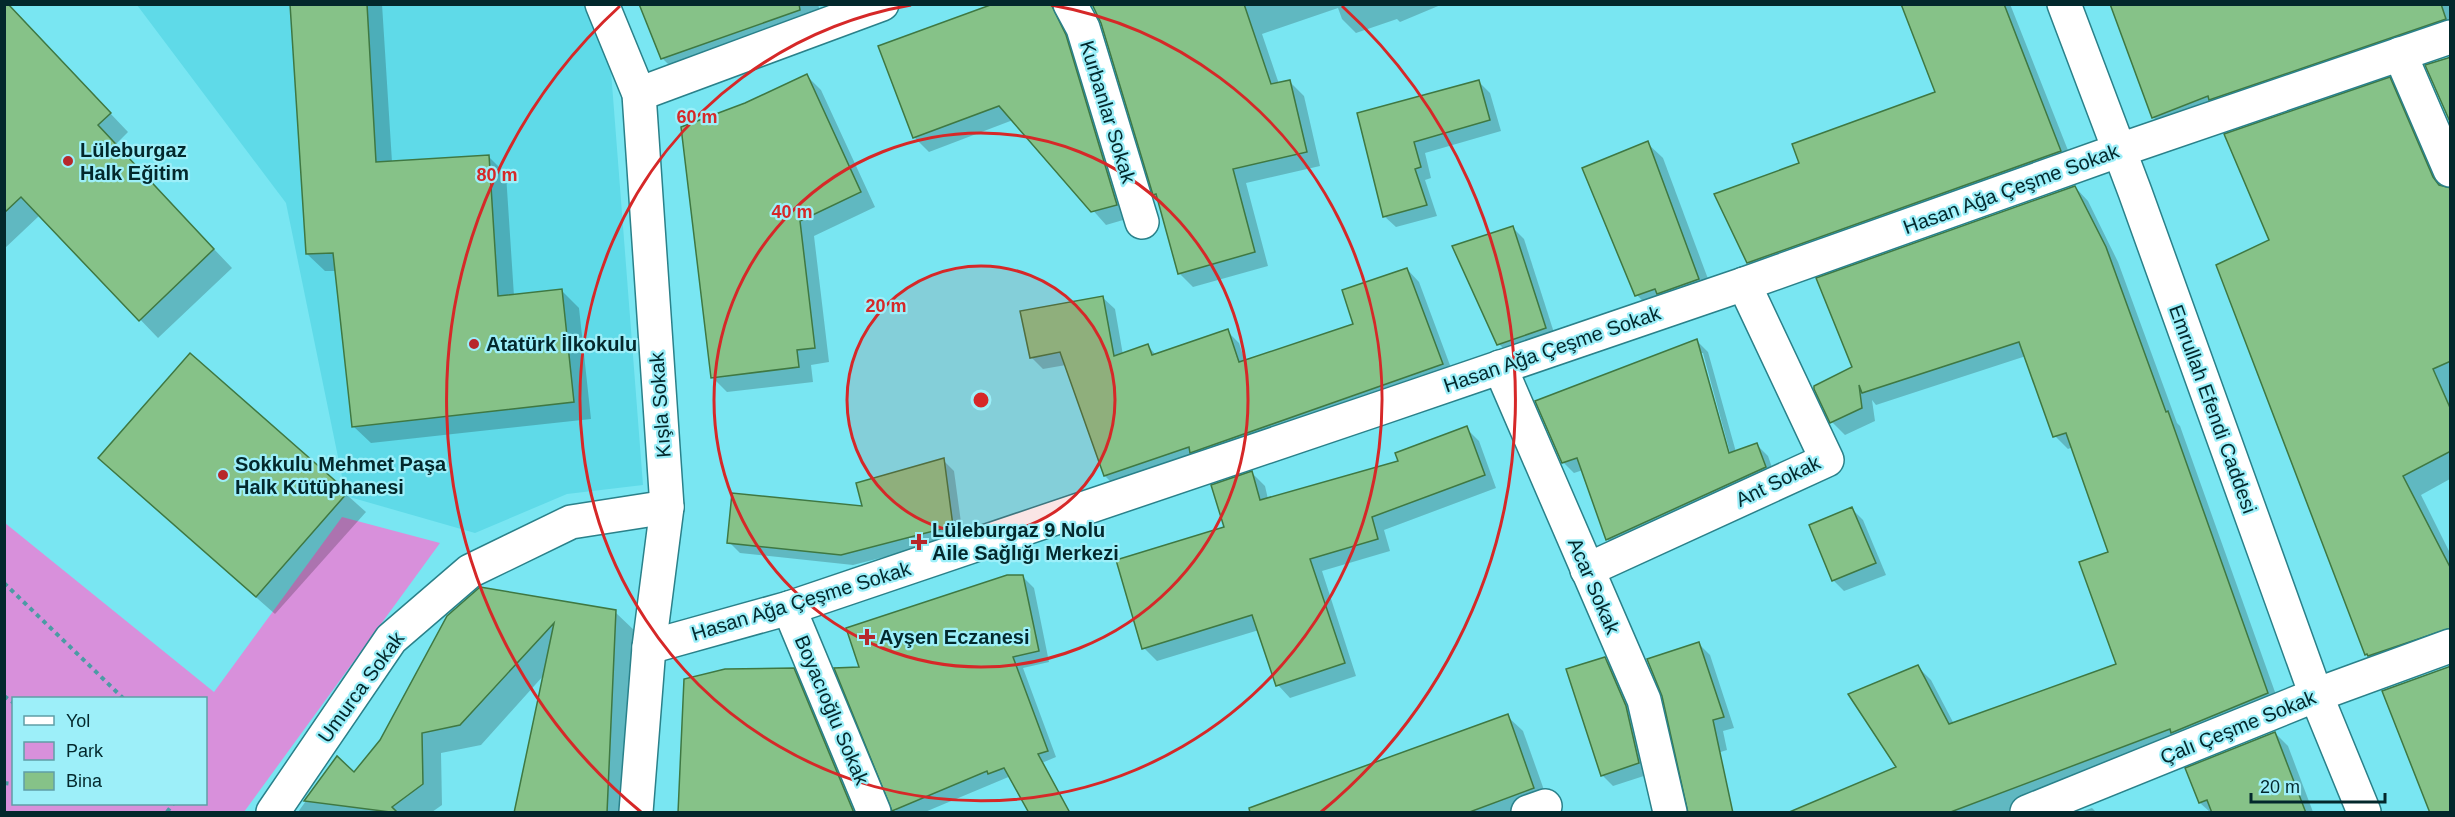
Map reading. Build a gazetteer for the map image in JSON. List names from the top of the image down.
{
  "streets": {
    "street": [
      "Kurbanlar Sokak",
      "Hasan Ağa Çeşme Sokak",
      "Kışla Sokak",
      "Emrullah Efendi Caddesi",
      "Ant Sokak",
      "Acar Sokak",
      "Umurca Sokak",
      "Boyacıoğlu Sokak",
      "Çalı Çeşme Sokak"
    ]
  },
  "crossings": [
    ["Hasan Ağa Çeşme Sokak", "Kışla Sokak"],
    ["Hasan Ağa Çeşme Sokak", "Emrullah Efendi Caddesi"],
    ["Hasan Ağa Çeşme Sokak", "Ant Sokak"],
    ["Hasan Ağa Çeşme Sokak", "Acar Sokak"],
    ["Hasan Ağa Çeşme Sokak", "Boyacıoğlu Sokak"],
    ["Kışla Sokak", "Umurca Sokak"],
    ["Emrullah Efendi Caddesi", "Çalı Çeşme Sokak"],
    ["Ant Sokak", "Acar Sokak"]
  ],
  "places": {
    "other": ["Lüleburgaz Halk Eğitim", "Atatürk İlkokulu", "Sokkulu Mehmet Paşa Halk Kütüphanesi"],
    "health": ["Lüleburgaz 9 Nolu Aile Sağlığı Merkezi", "Ayşen Eczanesi"]
  },
  "legend": ["Yol", "Park", "Bina"],
  "scale_bar": "20 m",
  "rings": [
    "60 m",
    "80 m",
    "40 m",
    "20 m"
  ]
}
